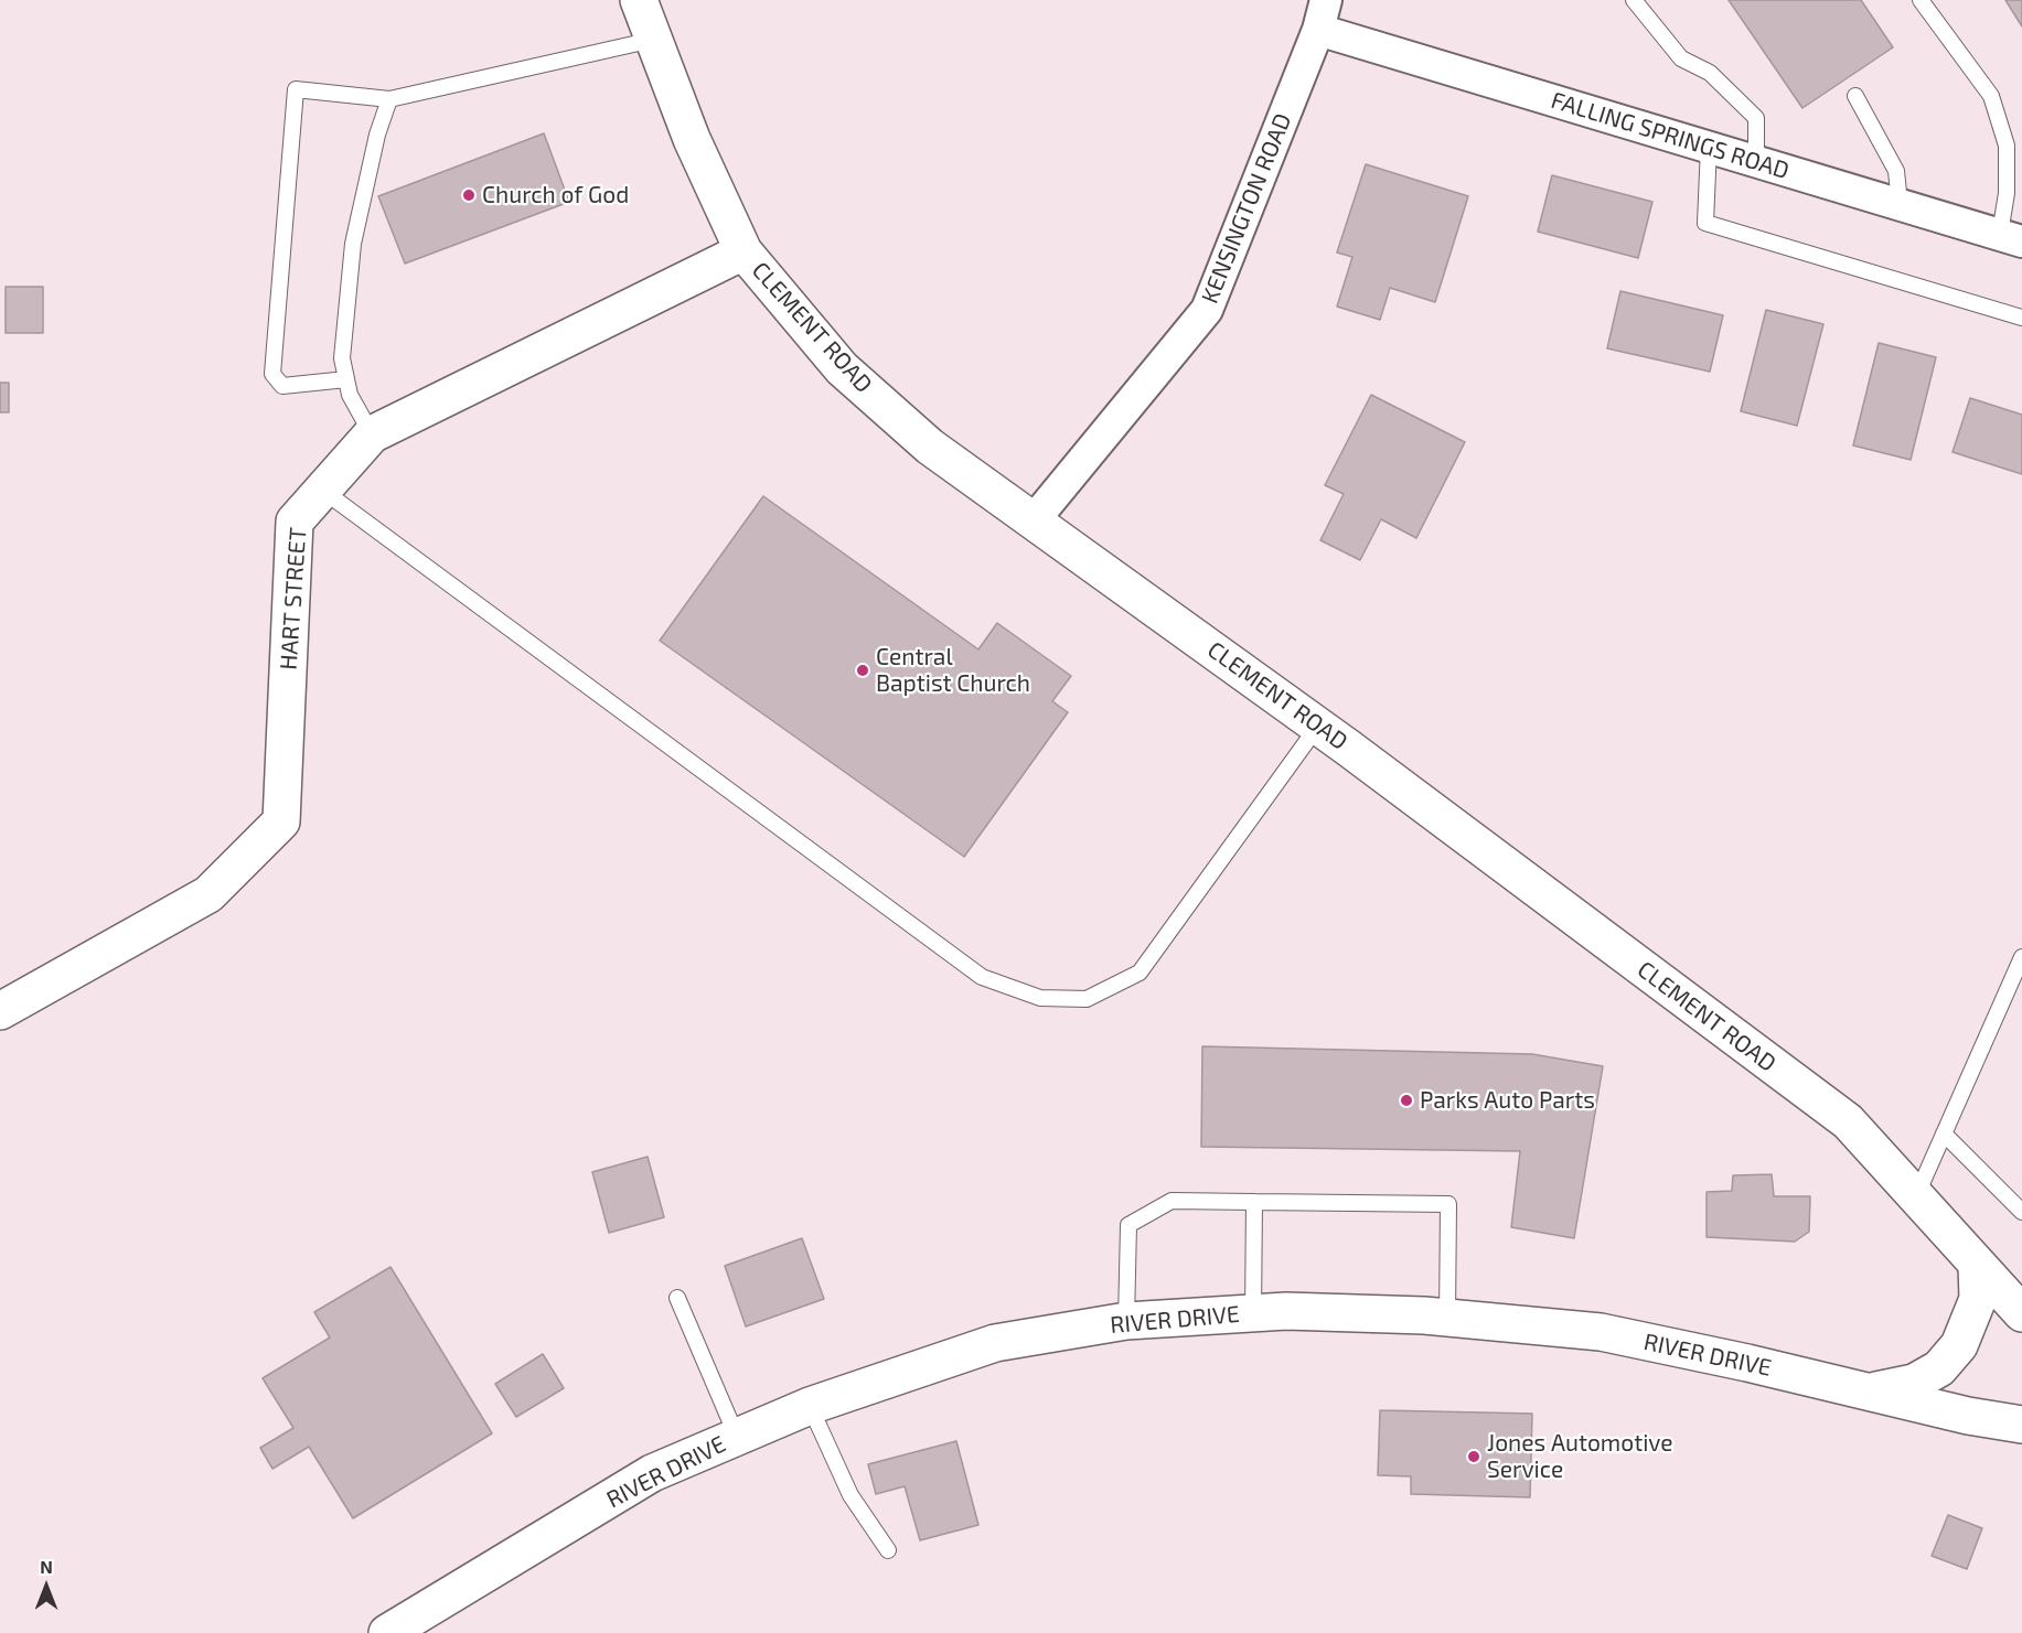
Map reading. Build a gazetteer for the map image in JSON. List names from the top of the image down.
{
  "streets": {
    "street": [
      "FALLING SPRINGS ROAD",
      "KENSINGTON ROAD",
      "CLEMENT ROAD",
      "HART STREET",
      "RIVER DRIVE"
    ]
  },
  "crossings": [
    ["FALLING SPRINGS ROAD", "KENSINGTON ROAD"],
    ["KENSINGTON ROAD", "CLEMENT ROAD"],
    ["CLEMENT ROAD", "HART STREET"]
  ],
  "places": [
    "Church of God",
    "Central Baptist Church",
    "Parks Auto Parts",
    "Jones Automotive Service"
  ],
  "north": "top"
}
